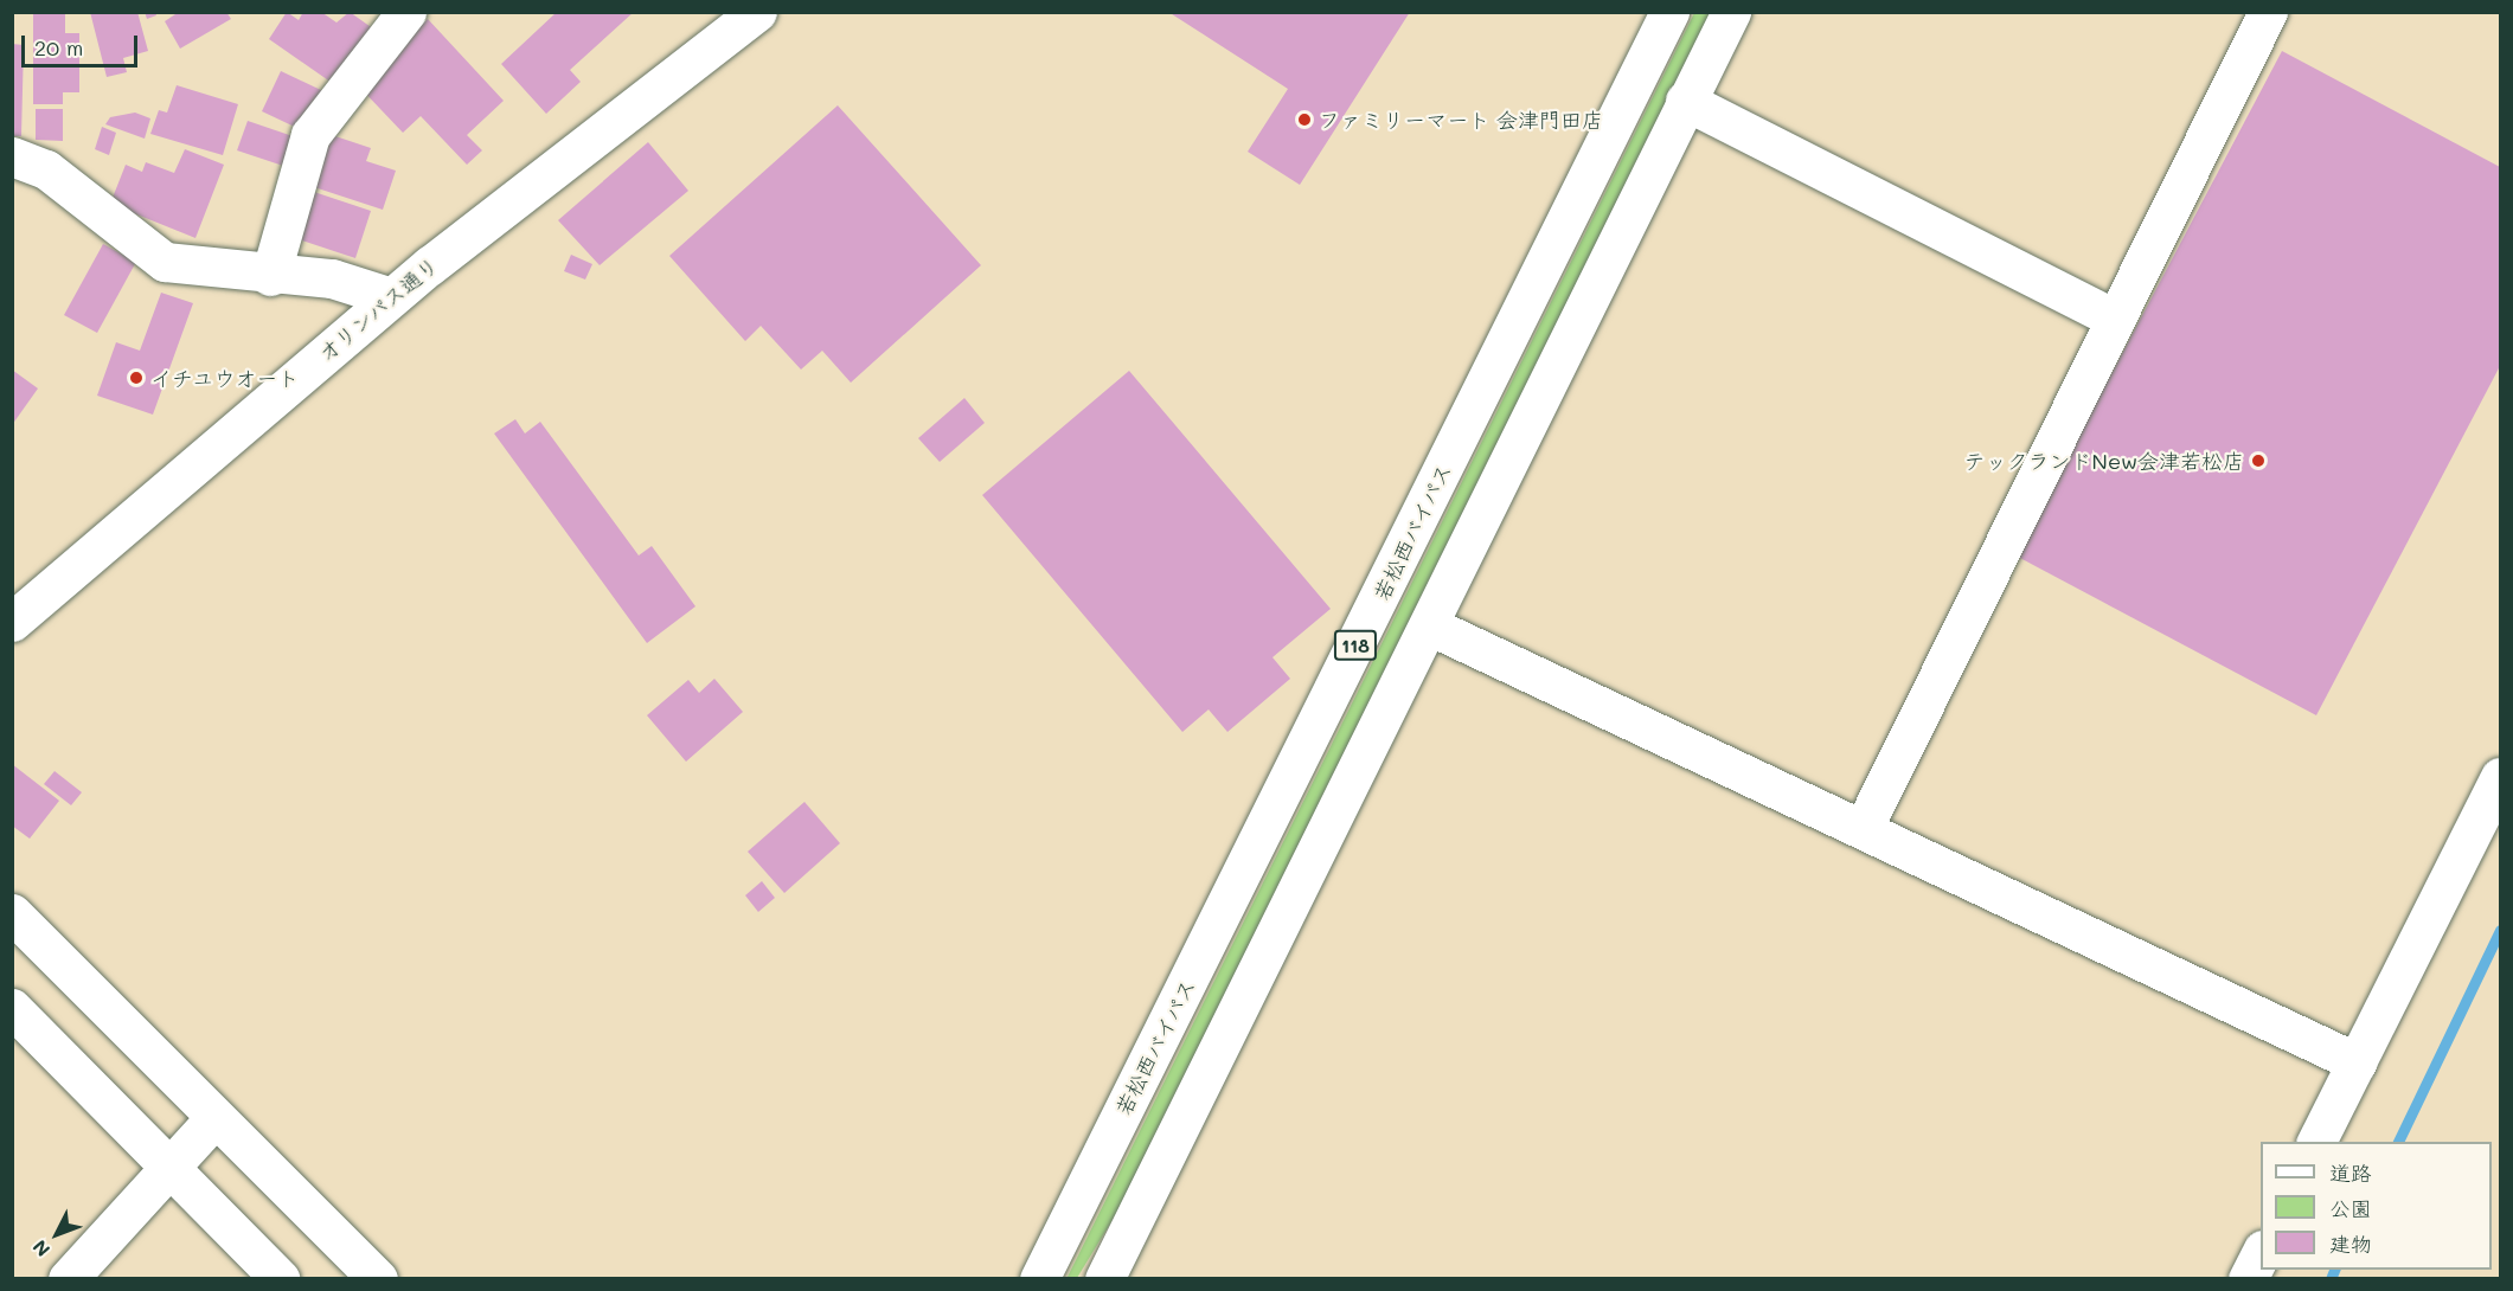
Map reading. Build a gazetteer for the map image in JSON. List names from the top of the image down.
{
  "streets": {
    "main road": ["オリンパス通り", "若松西バイパス", "118"]
  },
  "places": ["ファミリーマート 会津門田店", "イチユウオート", "テックランドNew会津若松店"],
  "legend": ["道路", "公園", "建物"],
  "scale_bar": "20 m",
  "north": "bottom left"
}
